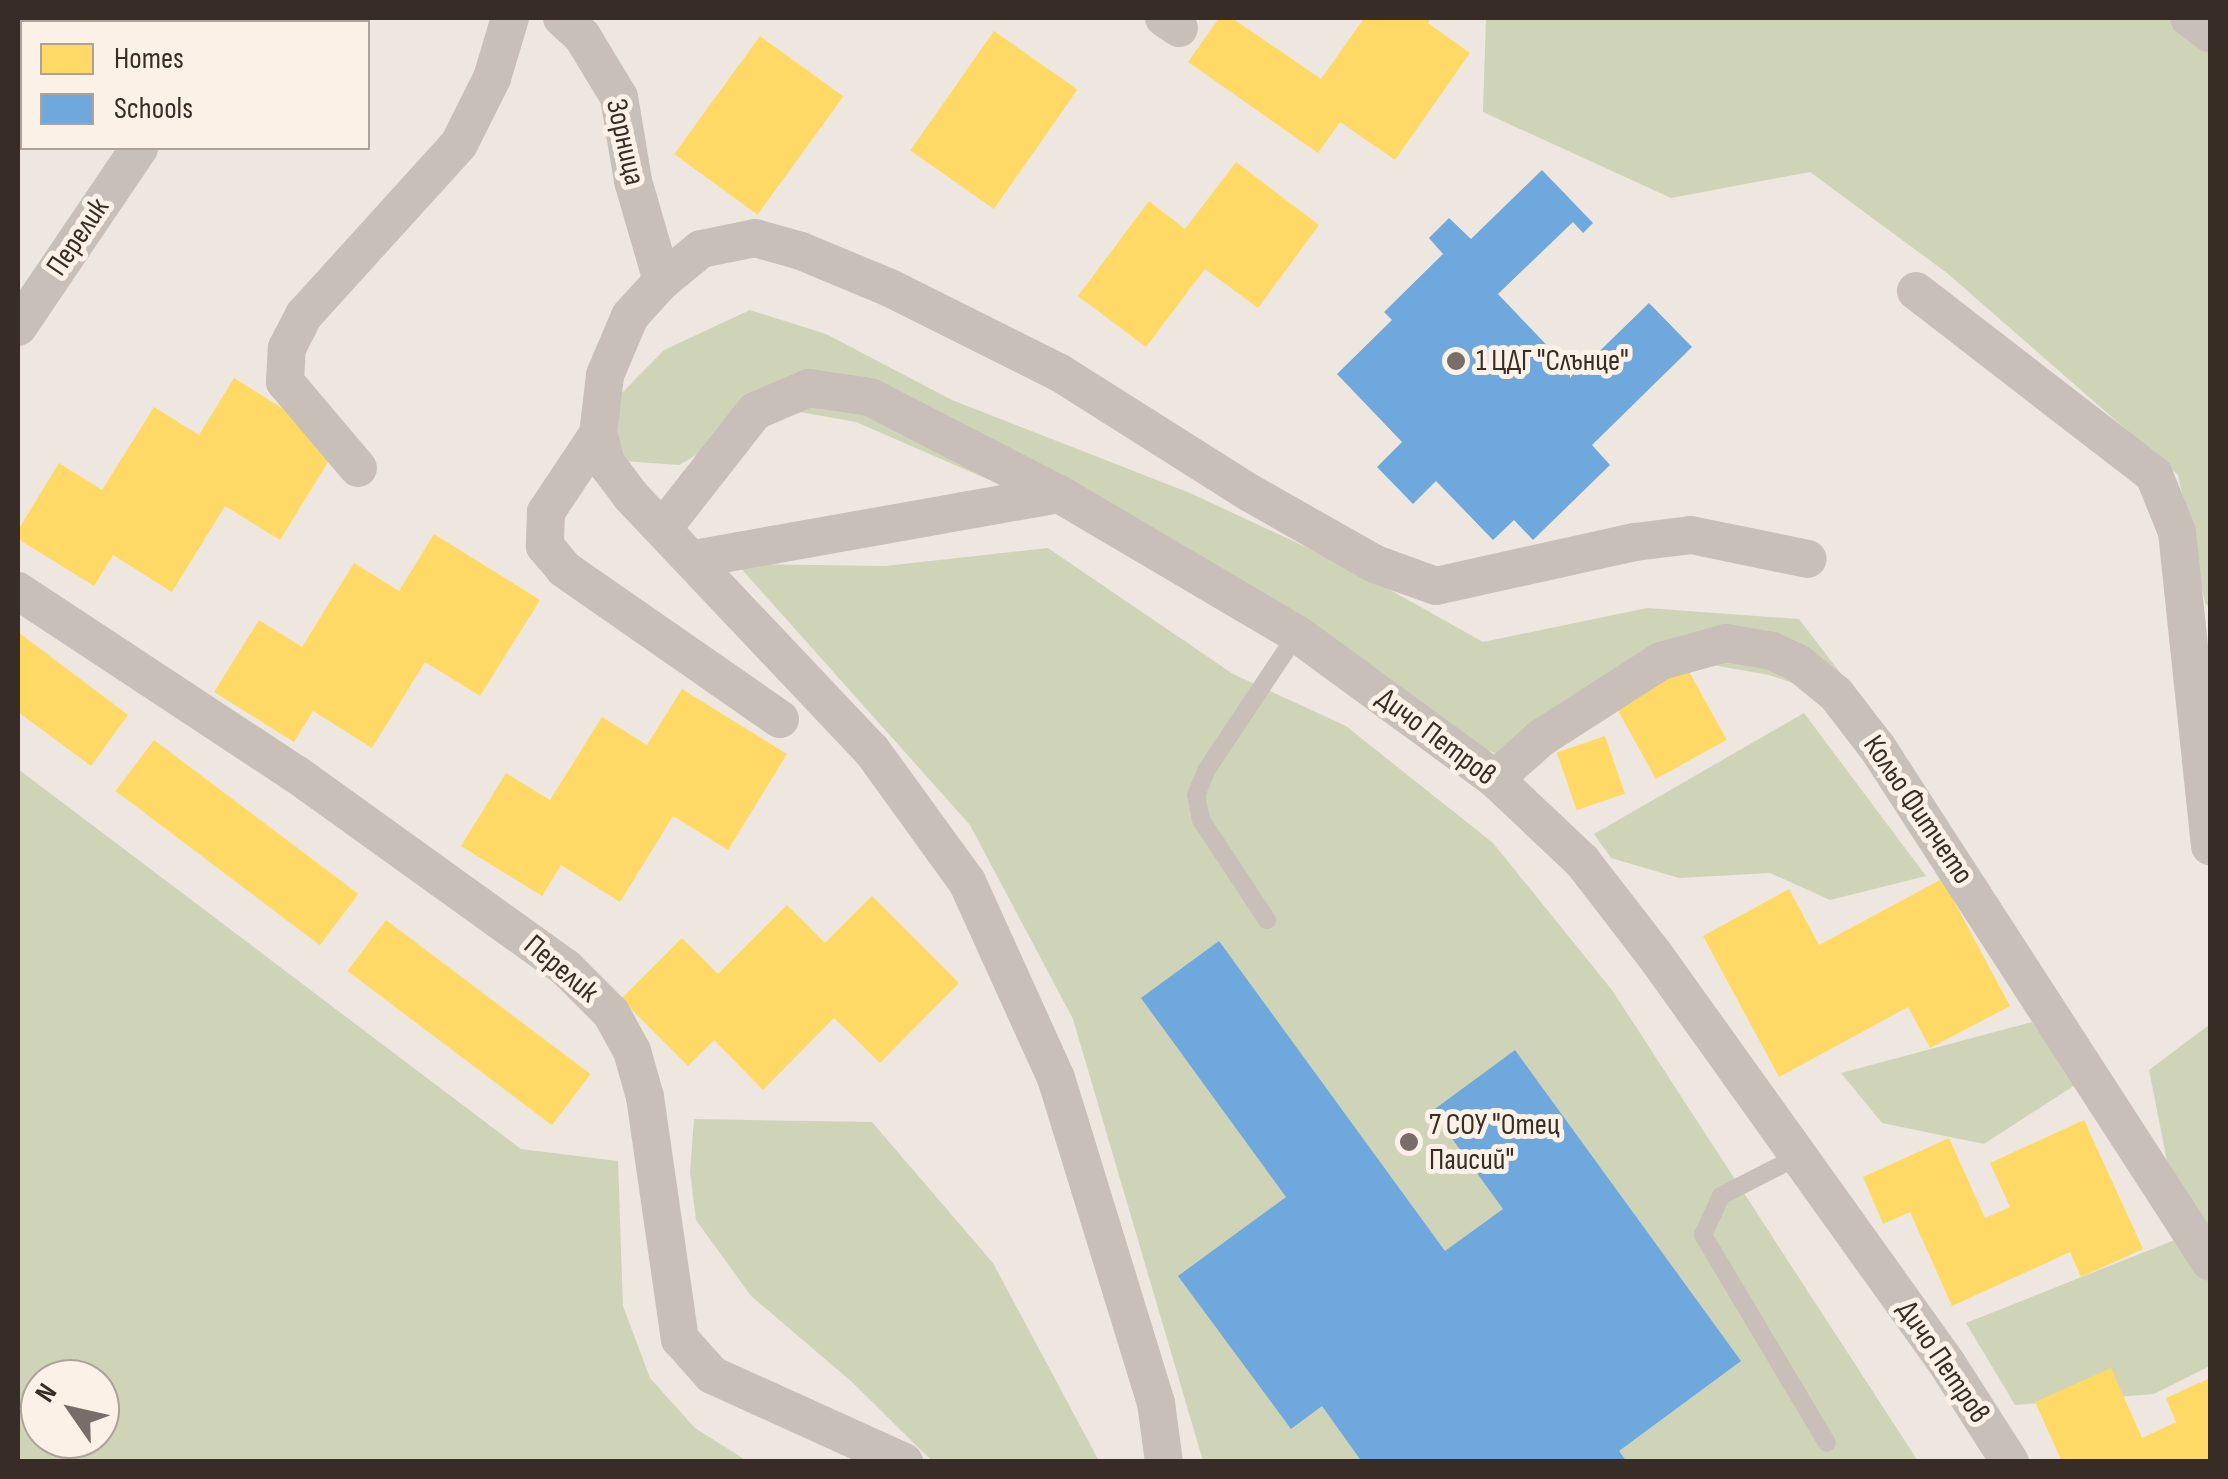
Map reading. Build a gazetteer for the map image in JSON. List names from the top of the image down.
{
  "streets": {
    "street": [
      "Зорница",
      "Перелик",
      "Дичо Петров",
      "Кольо Фитчето"
    ]
  },
  "crossings": [
    ["Дичо Петров", "Кольо Фитчето"]
  ],
  "places": ["1 ЦДГ \"Слънце\"", "7 СОУ \"Отец Паисий\""],
  "legend": ["Homes", "Schools"],
  "north": "top left"
}
